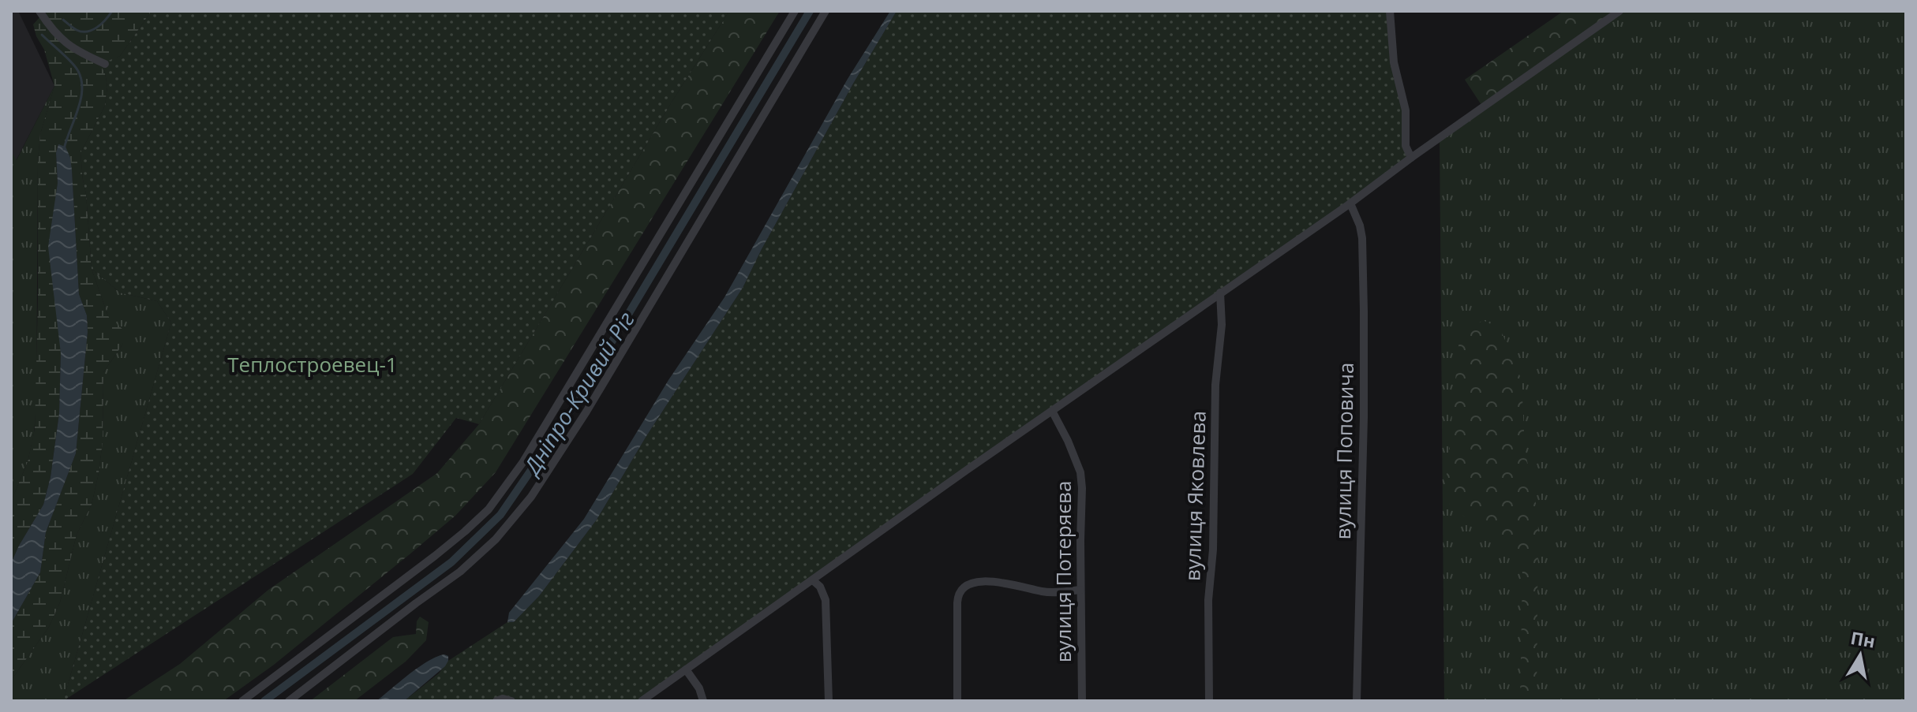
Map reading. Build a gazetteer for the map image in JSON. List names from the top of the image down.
{
  "streets": {
    "street": ["вулиця Поповича", "вулиця Яковлева", "вулиця Потеряєва"]
  },
  "water": ["Дніпро-Кривий Ріг"],
  "parks": ["Теплостроевец-1"],
  "north": "top"
}
